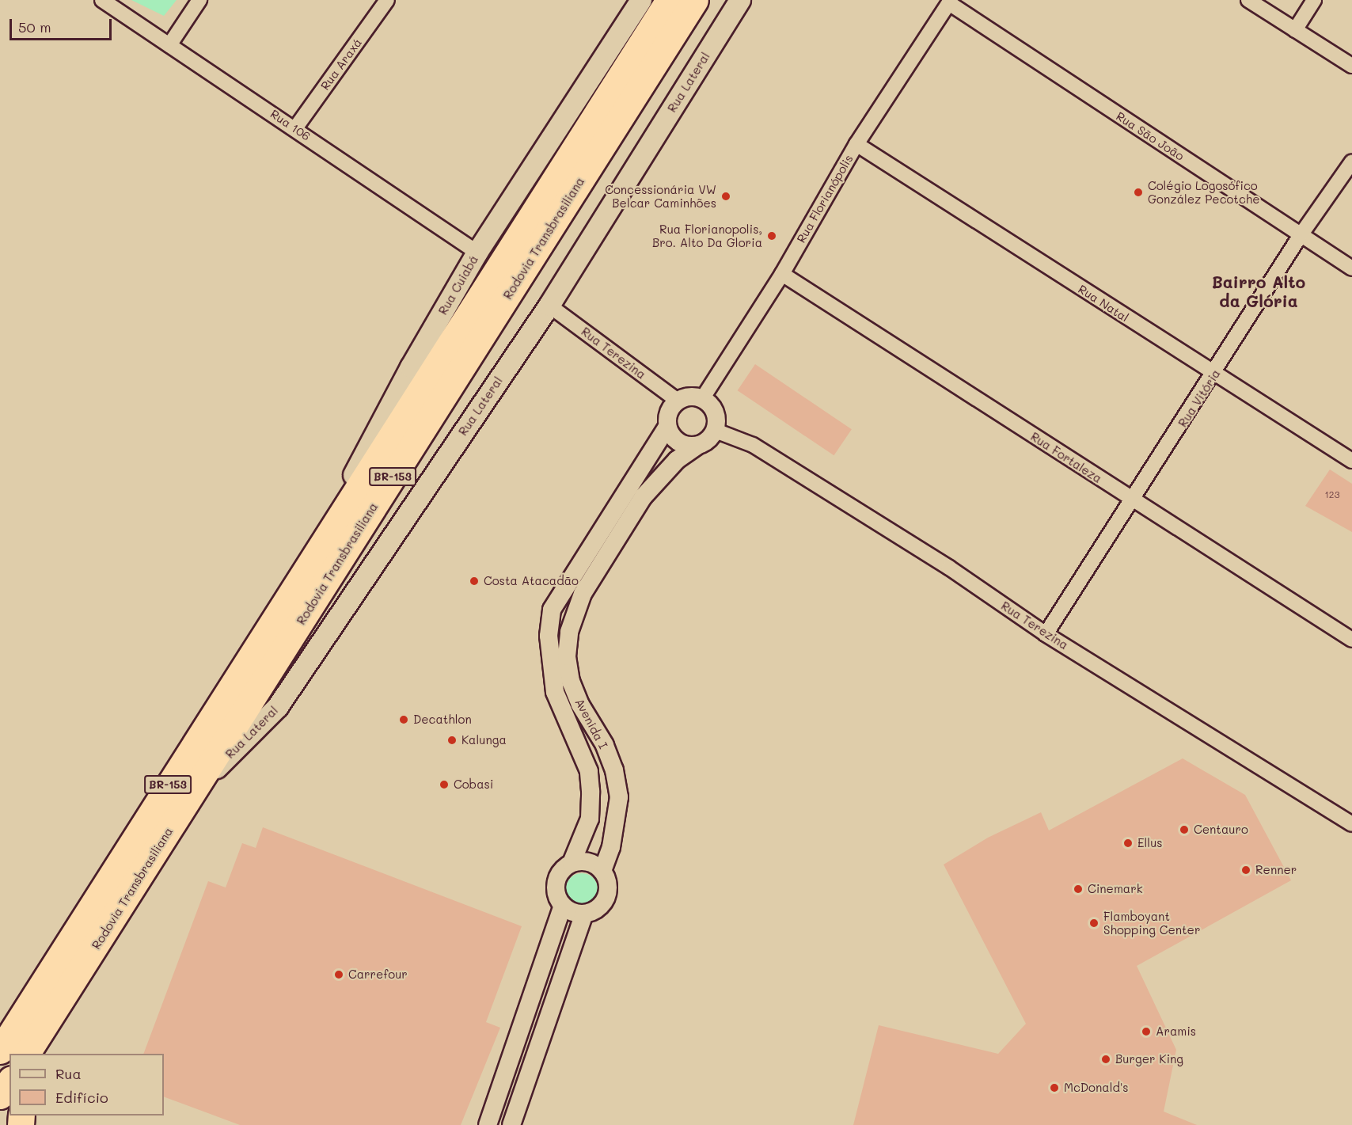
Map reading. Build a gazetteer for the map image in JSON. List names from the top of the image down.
{
  "streets": {
    "highway": ["Rodovia Transbrasiliana", "BR-153"],
    "main road": ["Rua Lateral", "Rua Cuiabá"],
    "street": [
      "Rua Araxá",
      "Rua 106",
      "Rua São João",
      "Rua Florianópolis",
      "Rua Natal",
      "Rua Terezina",
      "Rua Vitória",
      "Rua Fortaleza",
      "Avenida I"
    ]
  },
  "crossings": [
    ["Rua Araxá", "Rua 106"],
    ["Rua Lateral", "Rodovia Transbrasiliana"],
    ["Rua Lateral", "Rua Terezina"],
    ["Rua 106", "Rua Cuiabá"],
    ["Rua São João", "Rua Florianópolis"],
    ["Rua São João", "Rua Vitória"],
    ["Rua Florianópolis", "Rua Natal"],
    ["Rua Florianópolis", "Rua Terezina"],
    ["Rua Florianópolis", "Rua Fortaleza"],
    ["Rua Florianópolis", "Avenida I"],
    ["Rodovia Transbrasiliana", "Rua Cuiabá"],
    ["Rua Natal", "Rua Vitória"],
    ["Rua Terezina", "Rua Vitória"],
    ["Rua Terezina", "Avenida I"],
    ["Rua Vitória", "Rua Fortaleza"]
  ],
  "districts": ["Bairro Alto da Glória"],
  "places": [
    "Colégio Logosófico González Pecotche",
    "Concessionária VW Belcar Caminhões",
    "Rua Florianopolis, Bro. Alto Da Gloria",
    "Costa Atacadão",
    "Decathlon",
    "Kalunga",
    "Cobasi",
    "Centauro",
    "Ellus",
    "Renner",
    "Cinemark",
    "Flamboyant Shopping Center",
    "Carrefour",
    "Aramis",
    "Burger King",
    "McDonald's"
  ],
  "house_numbers": ["123"],
  "legend": ["Rua", "Edifício"],
  "scale_bar": "50 m"
}
